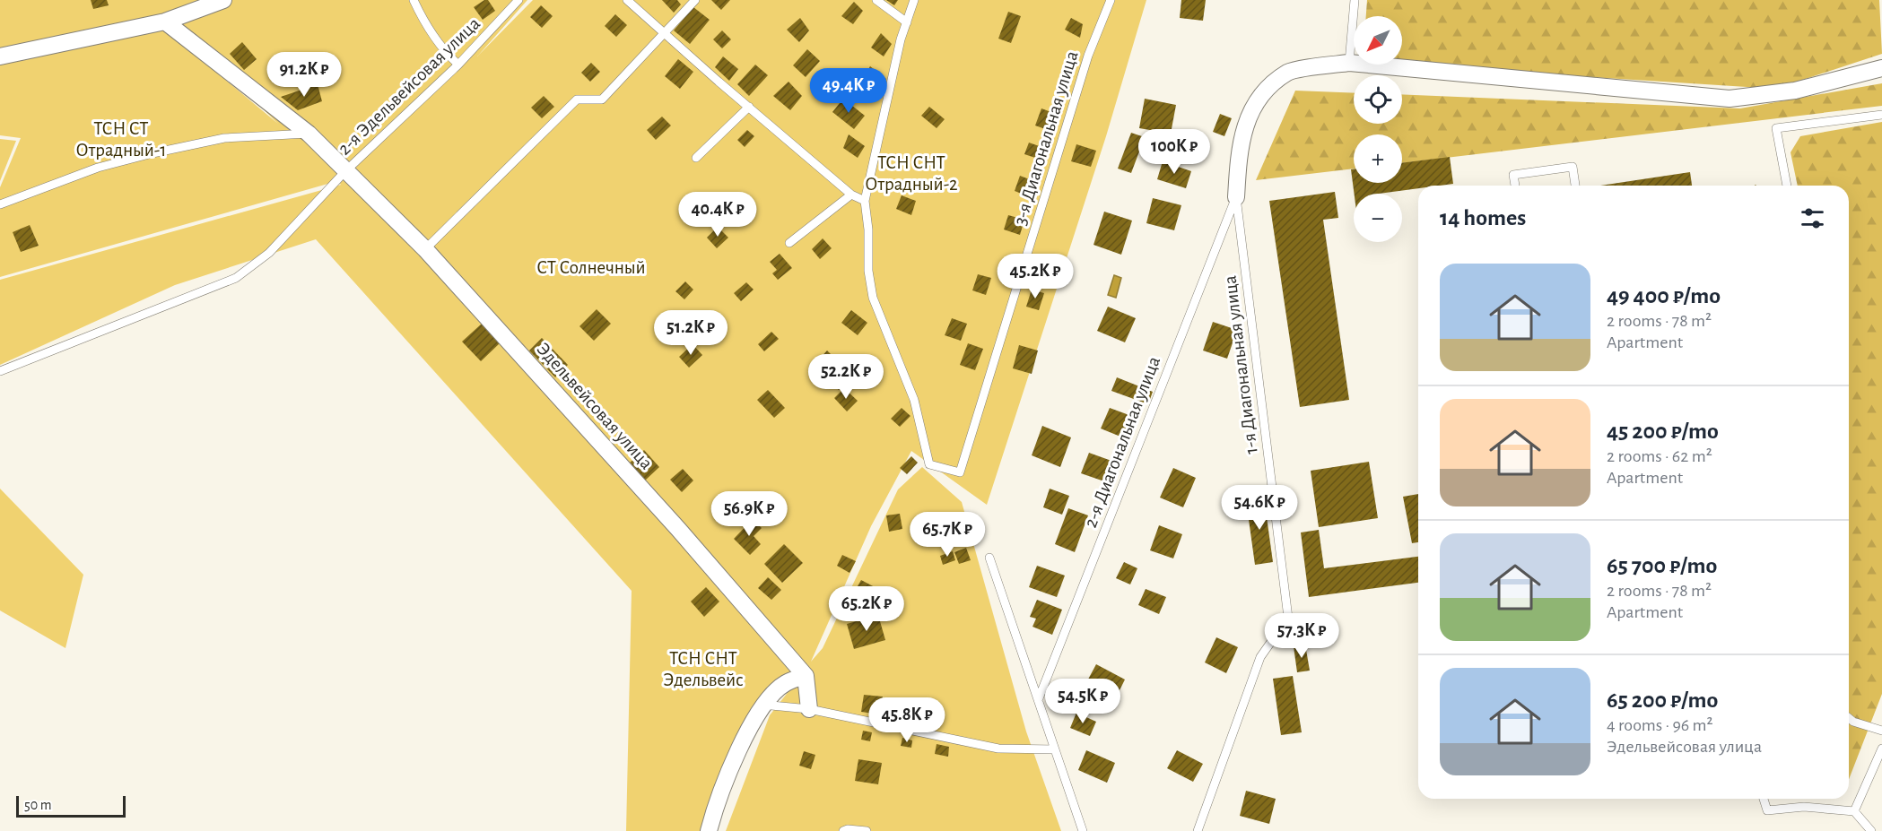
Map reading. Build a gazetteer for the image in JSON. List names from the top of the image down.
{
  "streets": {
    "street": ["Эдельвейсовая улица"],
    "lane": [
      "2-я Эдельвейсовая улица",
      "3-я Диагональная улица",
      "1-я Диагональная улица",
      "2-я Диагональная улица"
    ]
  },
  "crossings": [
    ["2-я Эдельвейсовая улица", "Эдельвейсовая улица"],
    ["1-я Диагональная улица", "2-я Диагональная улица"]
  ],
  "parks": [
    "ТСН СТ Отрадный-1",
    "ТСН СНТ Отрадный-2",
    "СТ Солнечный",
    "ТСН СНТ Эдельвейс"
  ],
  "scale_bar": "50 m",
  "north": "bottom left",
  "page": {
    "map_buttons": ["+", "−"],
    "price": [
      "91.2K ₽",
      "49.4K ₽",
      "100K ₽",
      "40.4K ₽",
      "45.2K ₽",
      "51.2K ₽",
      "52.2K ₽",
      "54.6K ₽",
      "56.9K ₽",
      "65.7K ₽",
      "65.2K ₽",
      "57.3K ₽",
      "54.5K ₽",
      "45.8K ₽"
    ],
    "heading": "14 homes",
    "list": [
      {
        "name": "49 400 ₽/mo",
        "note": "2 rooms · 78 m² · Apartment"
      },
      {
        "name": "45 200 ₽/mo",
        "note": "2 rooms · 62 m² · Apartment"
      },
      {
        "name": "65 700 ₽/mo",
        "note": "2 rooms · 78 m² · Apartment"
      },
      {
        "name": "65 200 ₽/mo",
        "note": "4 rooms · 96 m² · Эдельвейсовая улица"
      }
    ],
    "scale": "50 m"
  }
}
